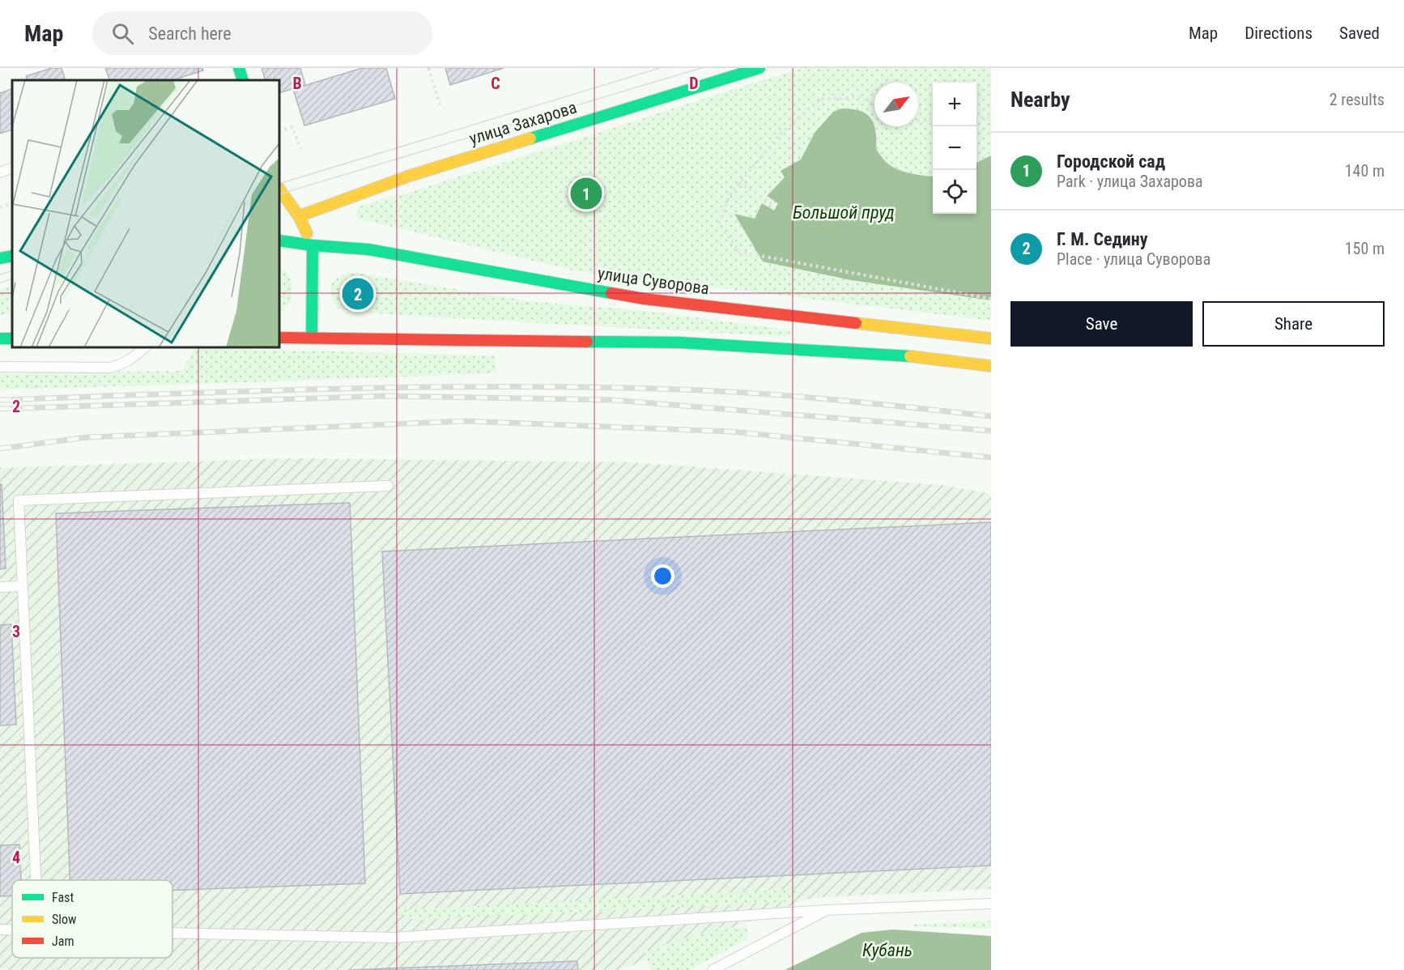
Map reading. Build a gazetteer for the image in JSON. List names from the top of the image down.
{
  "streets": {
    "main road": ["улица Захарова", "улица Суворова"]
  },
  "water": ["Большой пруд", "Кубань"],
  "legend": ["Fast", "Slow", "Jam"],
  "north": "top right",
  "page": {
    "header": "Map",
    "search": "Search here",
    "nav": ["Map", "Directions", "Saved"],
    "heading": ["Nearby", "2 results"],
    "map_buttons": ["+", "−"],
    "list": [
      {
        "mark": "1",
        "name": "Городской сад",
        "note": "Park · улица Захарова",
        "value": "140 m"
      },
      {
        "mark": "2",
        "name": "Г. М. Седину",
        "note": "Place · улица Суворова",
        "value": "150 m"
      }
    ],
    "pins": ["1", "2"],
    "buttons": ["Save", "Share"]
  },
  "grid": {
    "columns": ["B", "C", "D"],
    "rows": ["2", "3", "4"]
  }
}
